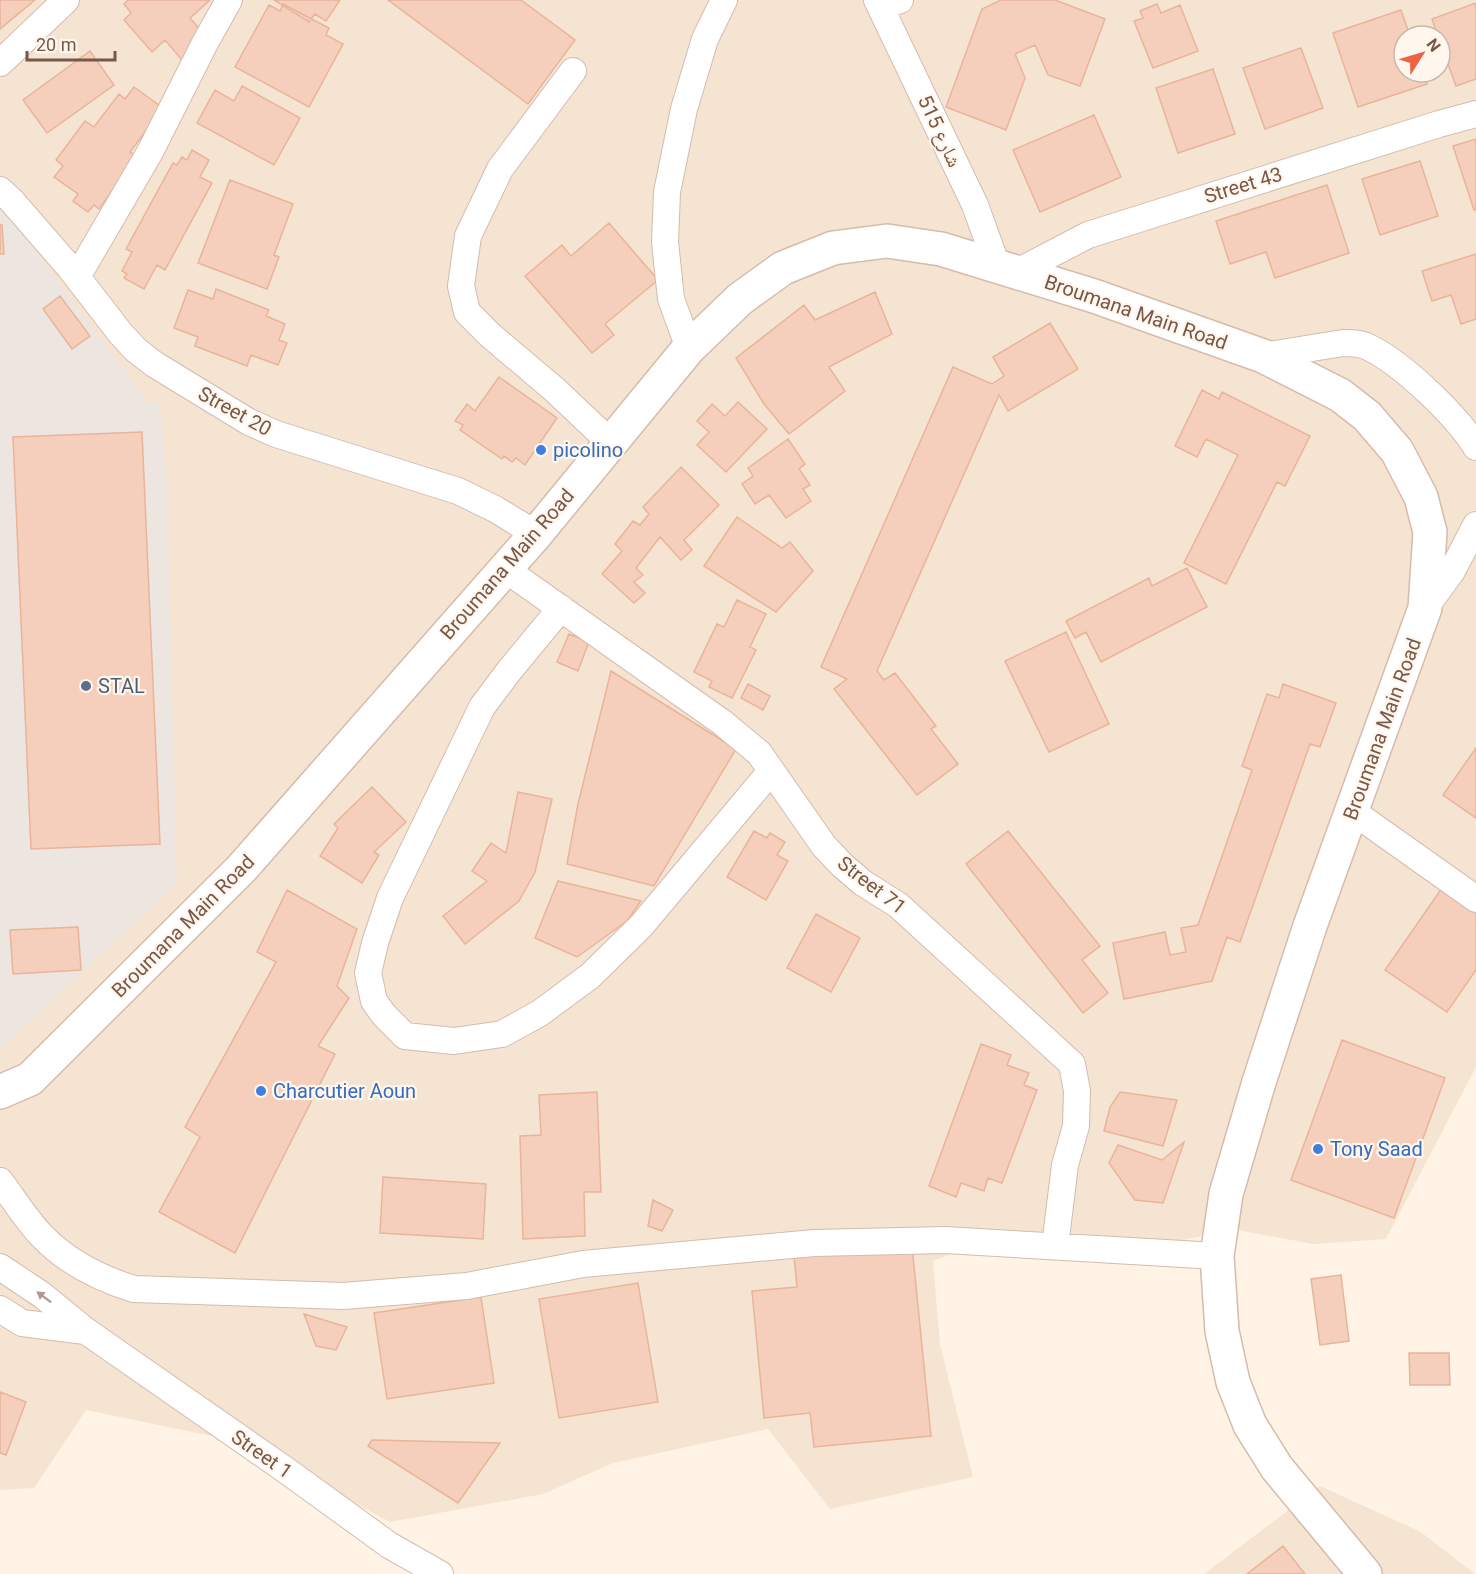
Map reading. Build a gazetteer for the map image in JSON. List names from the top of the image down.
{
  "streets": {
    "main road": ["Broumana Main Road"],
    "street": [
      "شارع 515",
      "Street 43",
      "Street 20",
      "Street 71",
      "Street 1"
    ]
  },
  "crossings": [
    ["شارع 515", "Street 43"],
    ["شارع 515", "Broumana Main Road"],
    ["Street 43", "Broumana Main Road"],
    ["Broumana Main Road", "Street 20"],
    ["Broumana Main Road", "Street 71"]
  ],
  "places": [
    "picolino",
    "STAL",
    "Charcutier Aoun",
    "Tony Saad"
  ],
  "scale_bar": "20 m",
  "north": "top right"
}
